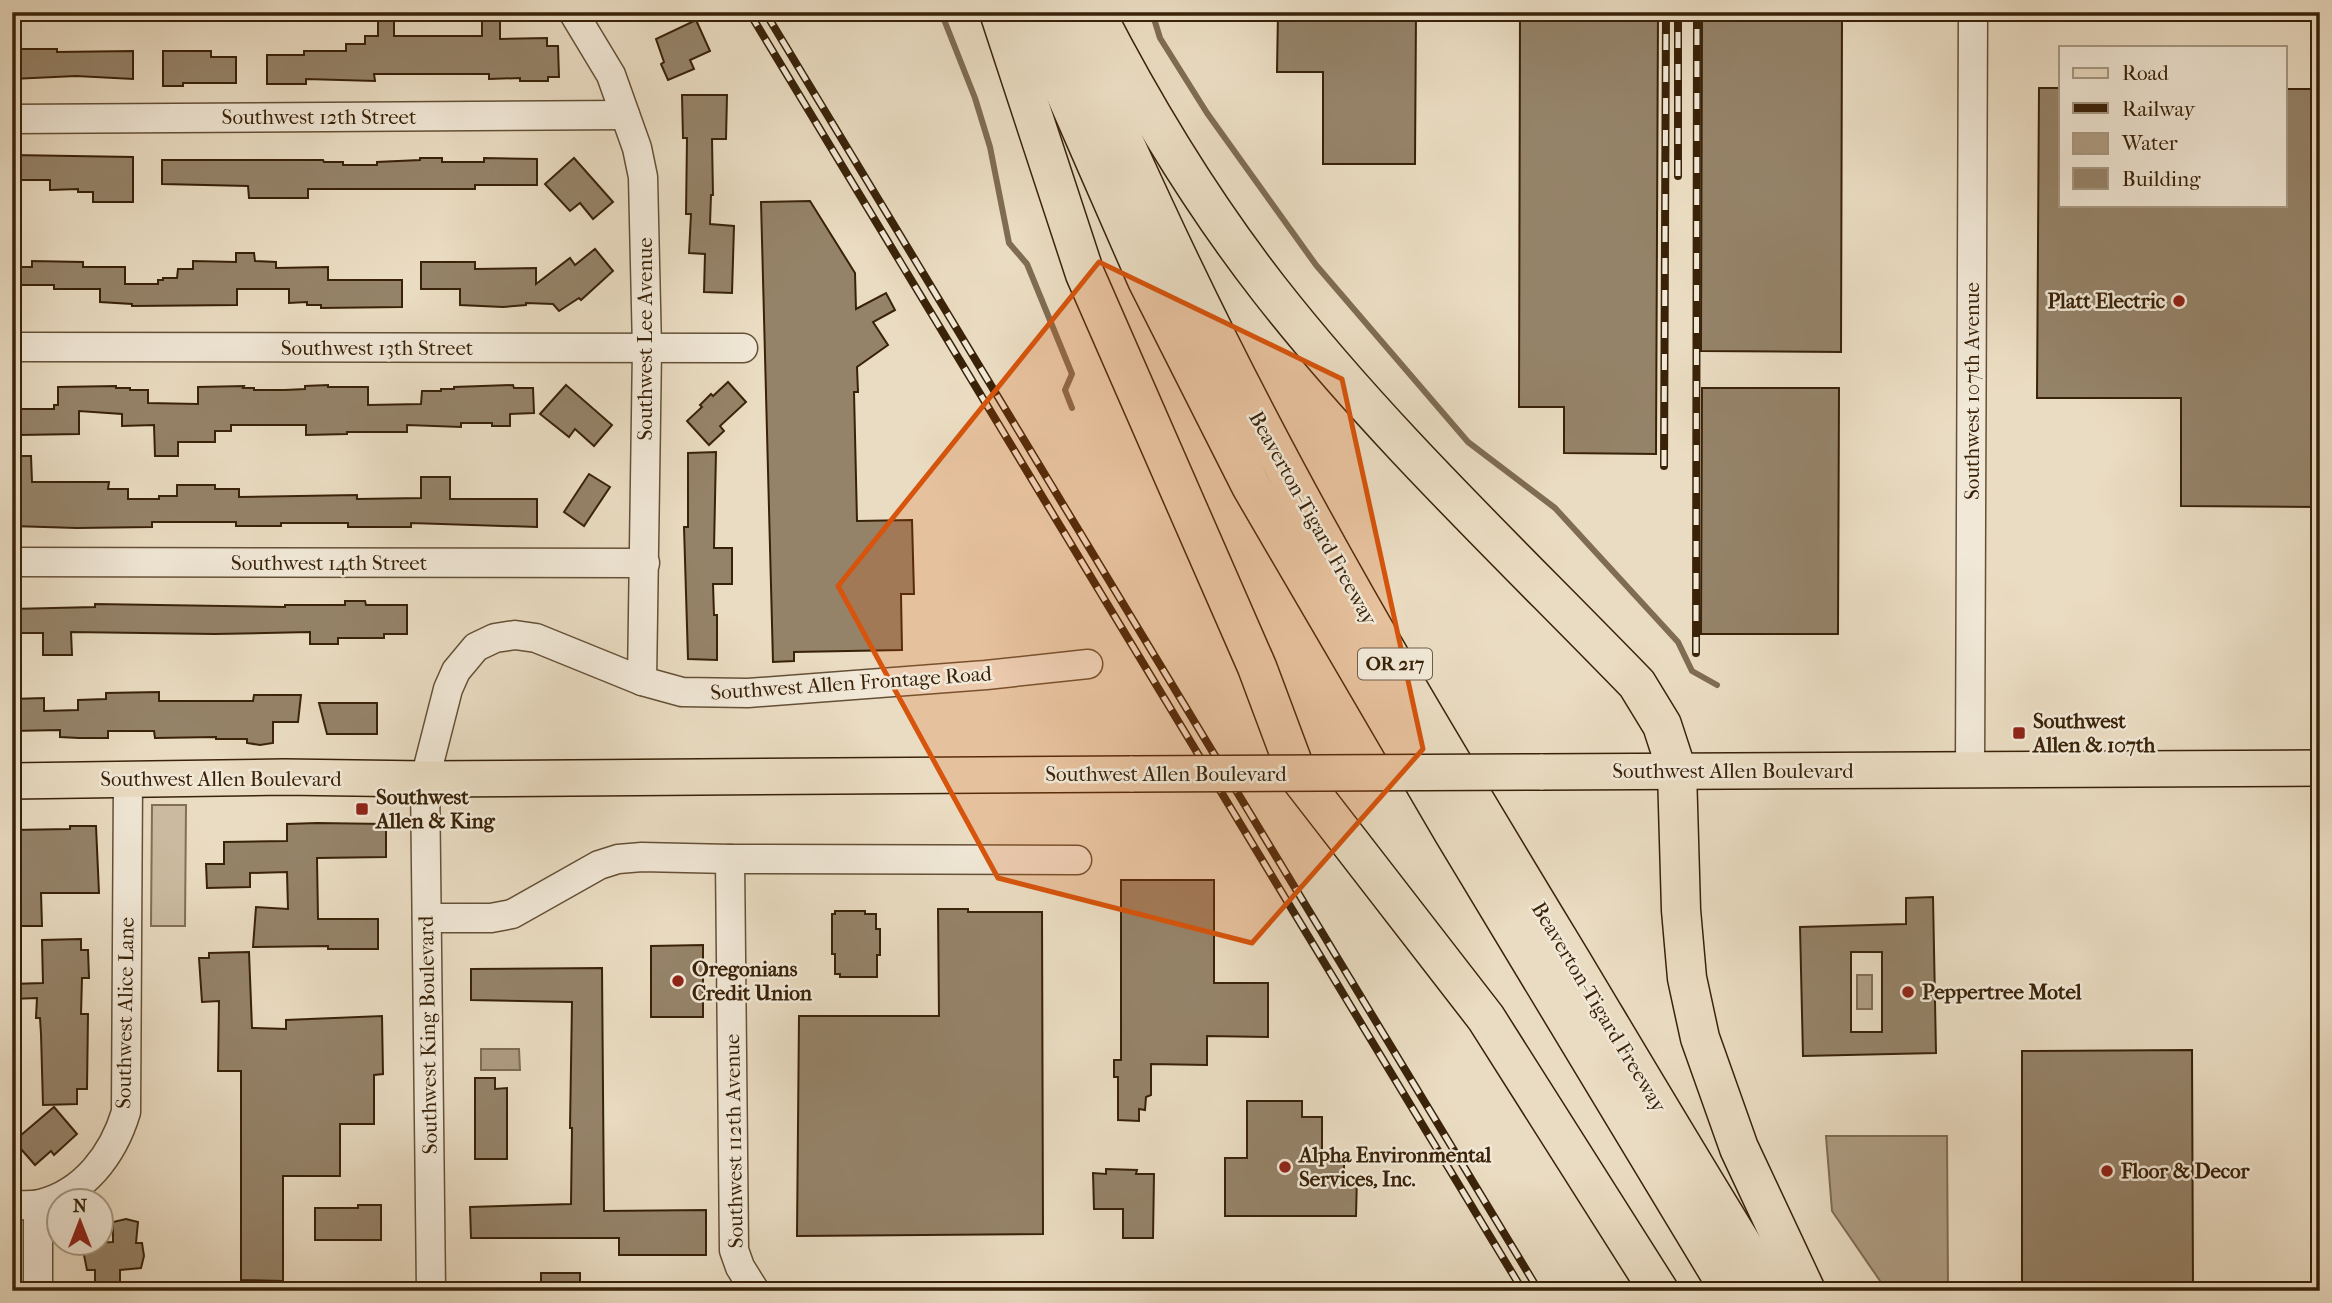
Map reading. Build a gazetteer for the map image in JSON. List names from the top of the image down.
{
  "streets": {
    "highway": ["Beaverton-Tigard Freeway", "OR 217"],
    "main road": ["Southwest Allen Boulevard"],
    "street": [
      "Southwest 12th Street",
      "Southwest Lee Avenue",
      "Southwest 13th Street",
      "Southwest 107th Avenue",
      "Southwest 14th Street",
      "Southwest Allen Frontage Road",
      "Southwest Alice Lane",
      "Southwest King Boulevard",
      "Southwest 112th Avenue"
    ]
  },
  "crossings": [
    ["Southwest 12th Street", "Southwest Lee Avenue"],
    ["Southwest Lee Avenue", "Southwest 13th Street"],
    ["Southwest Lee Avenue", "Southwest 14th Street"],
    ["Southwest Lee Avenue", "Southwest Allen Frontage Road"],
    ["Southwest 107th Avenue", "Southwest Allen Boulevard"],
    ["Southwest Allen Frontage Road", "Southwest Allen Boulevard"],
    ["Southwest Allen Frontage Road", "Southwest King Boulevard"],
    ["Southwest Allen Boulevard", "Southwest Alice Lane"],
    ["Southwest Allen Boulevard", "Southwest King Boulevard"]
  ],
  "places": {
    "other": [
      "Platt Electric",
      "Oregonians Credit Union",
      "Peppertree Motel",
      "Alpha Environmental Services, Inc.",
      "Floor & Decor"
    ],
    "transit": ["Southwest Allen & 107th", "Southwest Allen & King"]
  },
  "legend": [
    "Road",
    "Railway",
    "Water",
    "Building"
  ],
  "north": "top"
}
